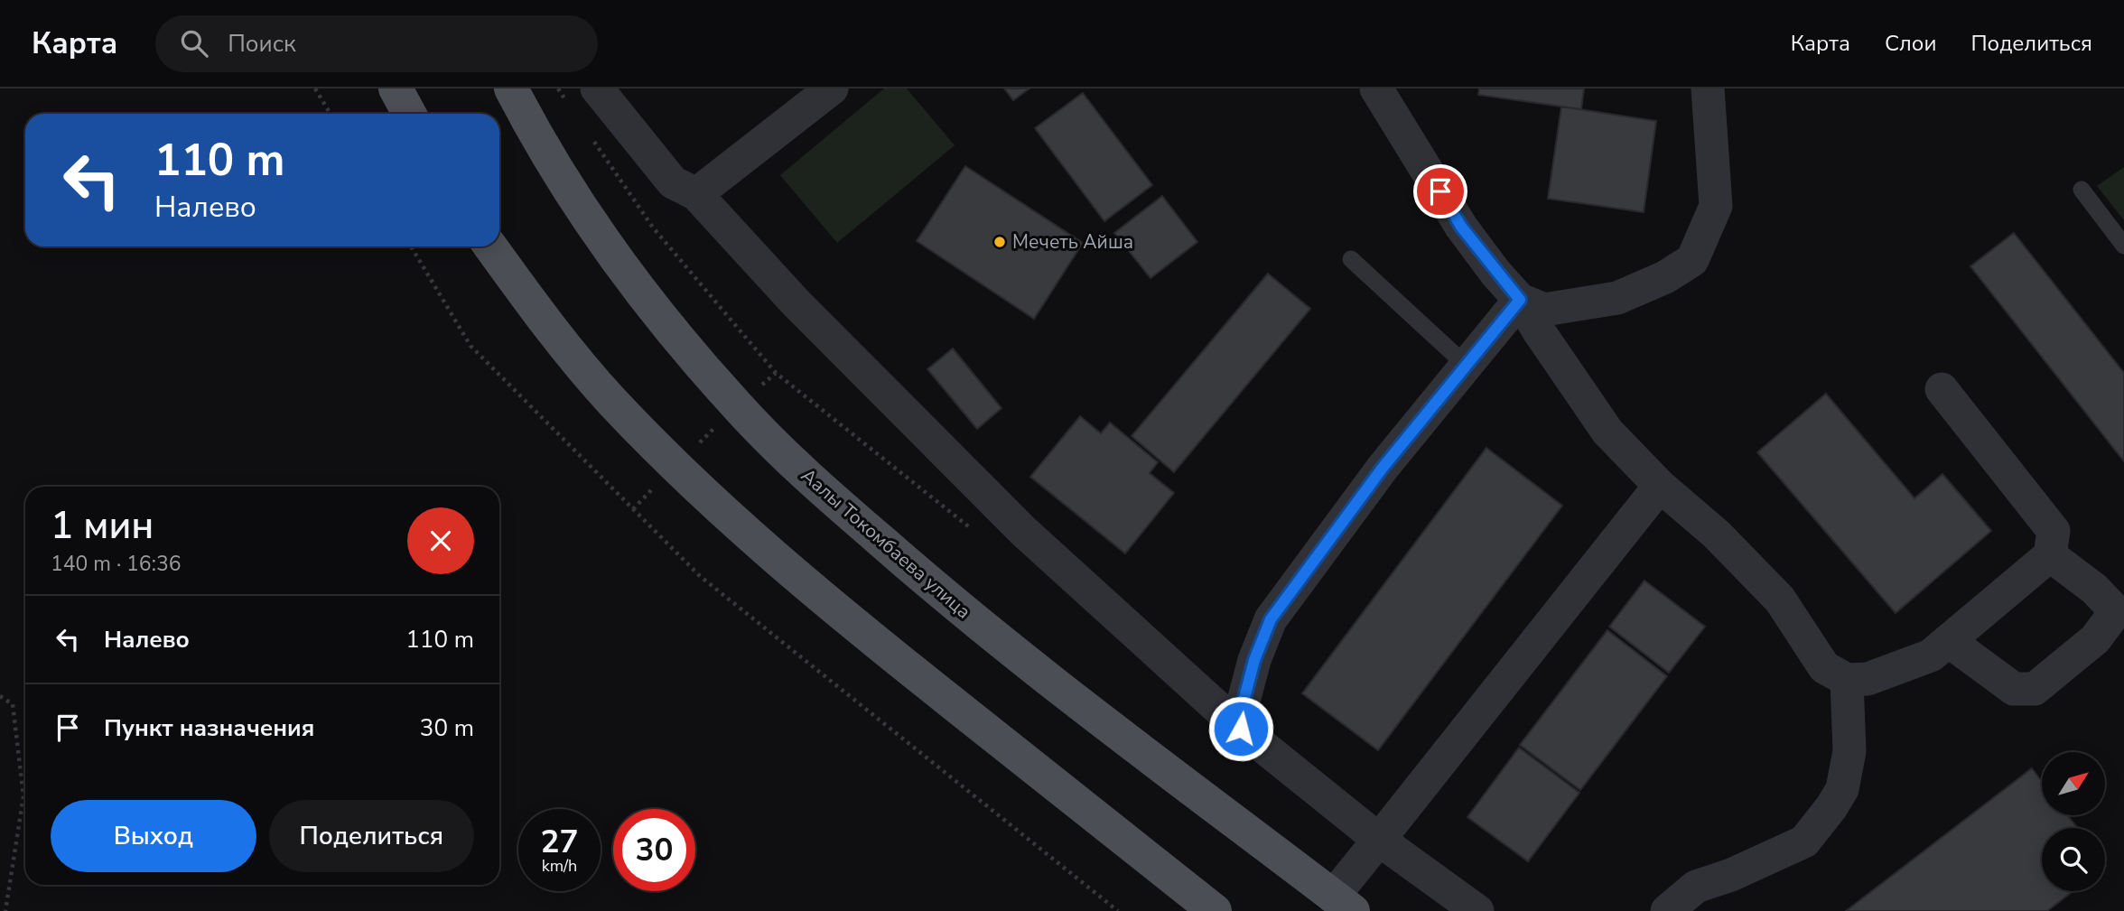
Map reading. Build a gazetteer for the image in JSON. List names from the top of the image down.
{
  "streets": {
    "main road": ["Аалы Токомбаева улица"]
  },
  "places": ["Мечеть Айша"],
  "north": "top right",
  "page": {
    "header": "Карта",
    "search": "Поиск",
    "nav": ["Карта", "Слои", "Поделиться"],
    "turn": ["110 m", "Налево"],
    "heading": ["1 мин", "140 m · 16:36"],
    "list": [
      {
        "name": "Налево",
        "value": "110 m"
      },
      {
        "name": "Пункт назначения",
        "value": "30 m"
      }
    ],
    "buttons": ["Выход", "Поделиться"],
    "speed": "27 km/h",
    "limit": "30"
  }
}
